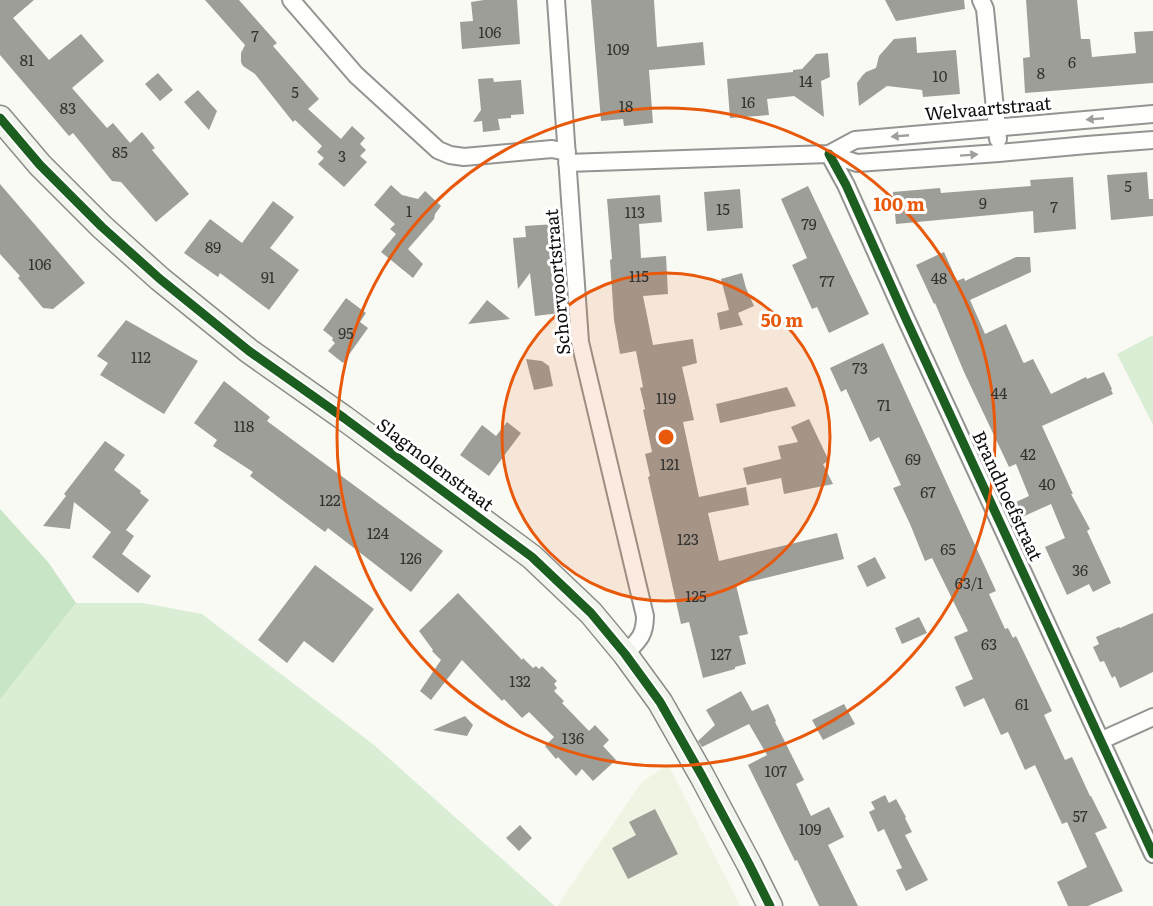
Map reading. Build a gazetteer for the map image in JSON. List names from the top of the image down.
{
  "streets": {
    "street": [
      "Welvaartstraat",
      "Schorvoortstraat",
      "Slagmolenstraat",
      "Brandhoefstraat"
    ]
  },
  "crossings": [
    ["Welvaartstraat", "Schorvoortstraat"],
    ["Welvaartstraat", "Brandhoefstraat"],
    ["Schorvoortstraat", "Slagmolenstraat"]
  ],
  "house_numbers": [
    "106",
    "7",
    "109",
    "81",
    "6",
    "8",
    "10",
    "14",
    "5",
    "16",
    "18",
    "83",
    "85",
    "3",
    "5",
    "9",
    "7",
    "15",
    "1",
    "113",
    "79",
    "89",
    "106",
    "115",
    "91",
    "48",
    "77",
    "95",
    "112",
    "73",
    "44",
    "119",
    "71",
    "118",
    "42",
    "69",
    "121",
    "40",
    "67",
    "122",
    "124",
    "123",
    "65",
    "126",
    "36",
    "63/1",
    "125",
    "63",
    "127",
    "132",
    "61",
    "136",
    "107",
    "57",
    "109"
  ],
  "rings": ["100 m", "50 m"]
}
